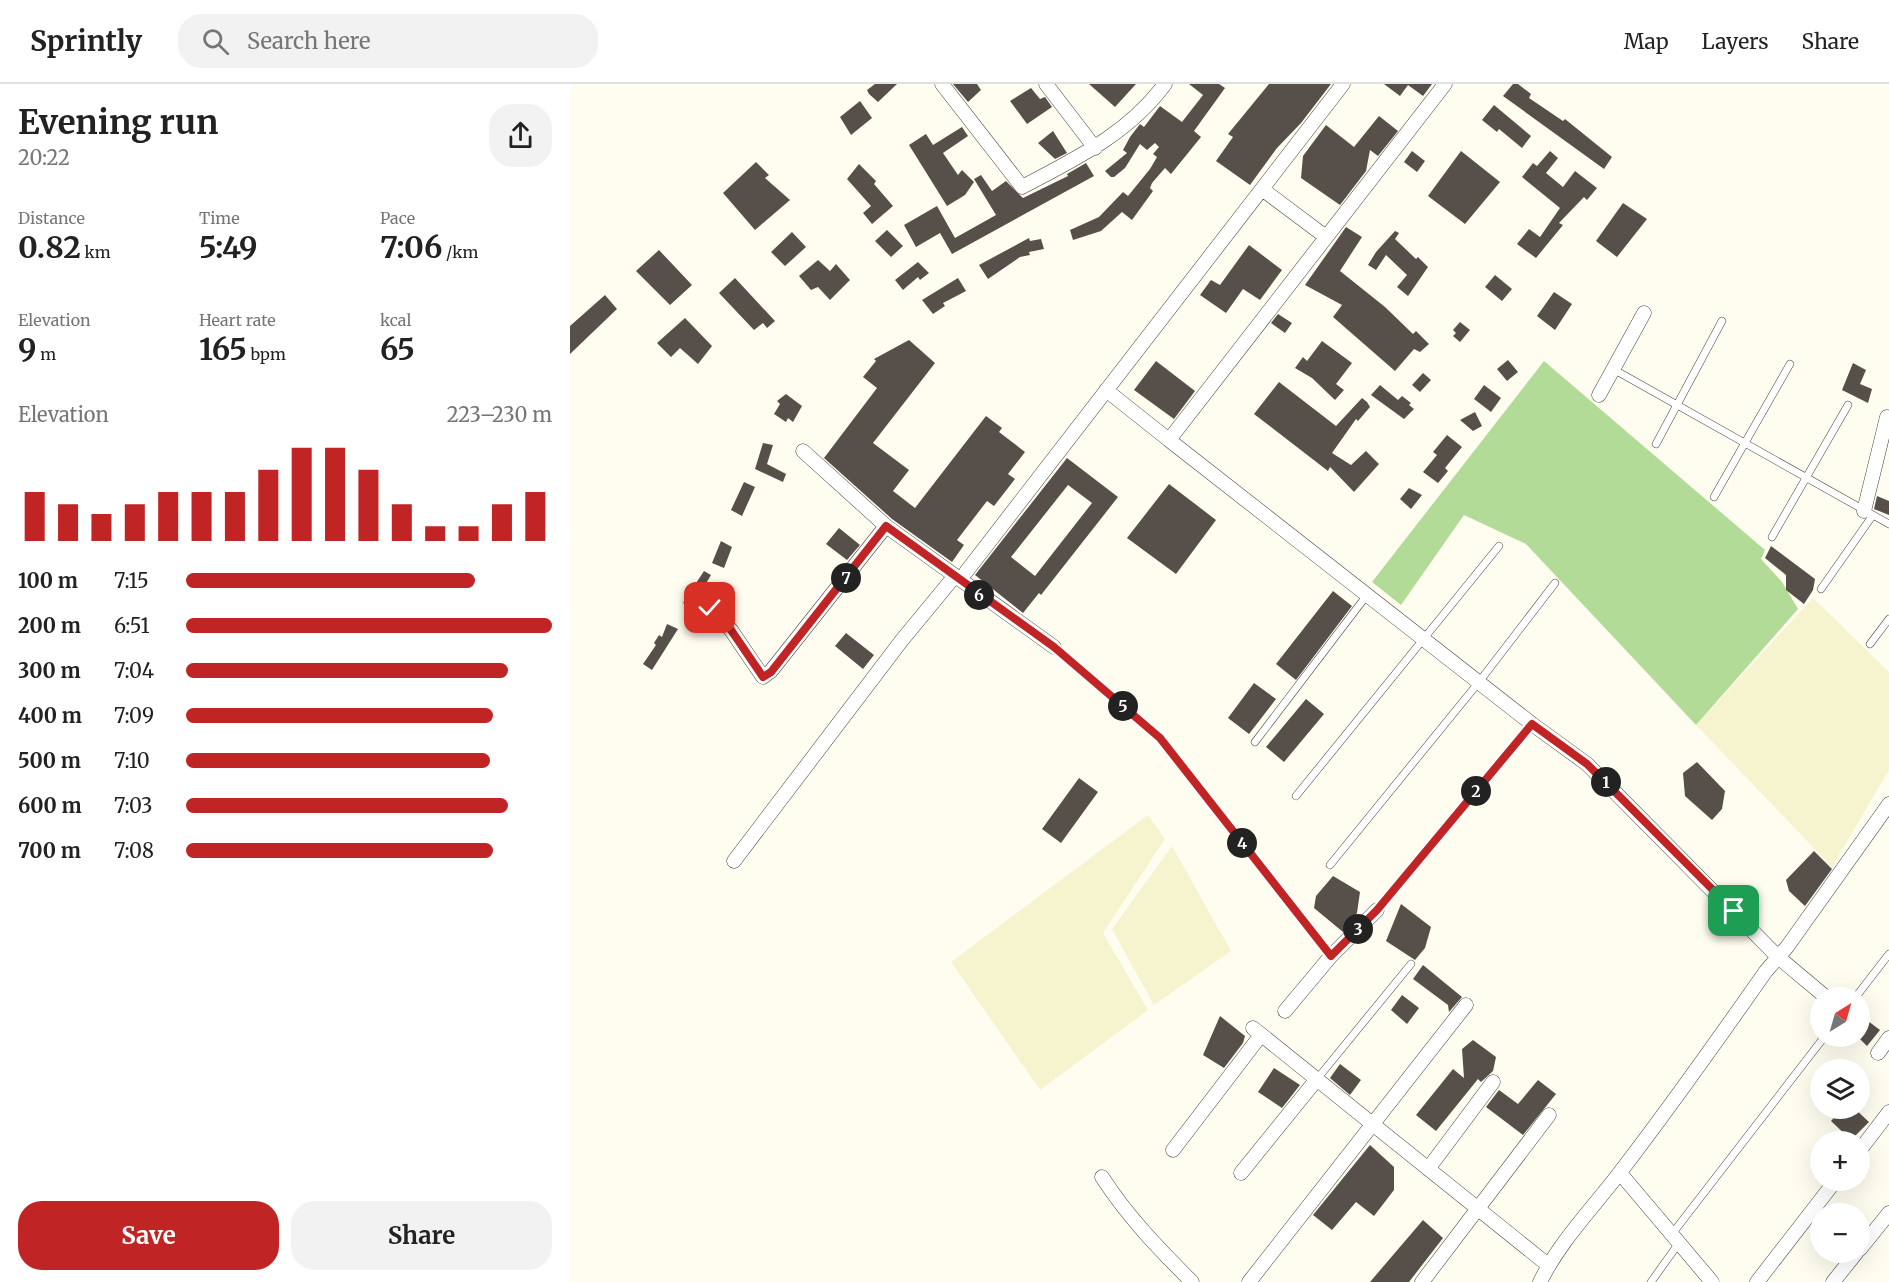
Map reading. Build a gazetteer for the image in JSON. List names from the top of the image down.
{
  "north": "top right",
  "page": {
    "header": "Sprintly",
    "search": "Search here",
    "nav": ["Map", "Layers", "Share"],
    "heading": ["Evening run", "20:22"],
    "stats": [
      ["Distance", "0.82 km"],
      ["Time", "5:49"],
      ["Pace", "7:06 /km"],
      ["Elevation", "9 m"],
      ["Heart rate", "165 bpm"],
      ["kcal", "65"]
    ],
    "chart": ["Elevation", "223–230 m"],
    "list": [
      {
        "name": "100 m",
        "note": "7:15"
      },
      {
        "name": "200 m",
        "note": "6:51"
      },
      {
        "name": "300 m",
        "note": "7:04"
      },
      {
        "name": "400 m",
        "note": "7:09"
      },
      {
        "name": "500 m",
        "note": "7:10"
      },
      {
        "name": "600 m",
        "note": "7:03"
      },
      {
        "name": "700 m",
        "note": "7:08"
      }
    ],
    "pins": [
      "7",
      "6",
      "5",
      "1",
      "2",
      "4",
      "3"
    ],
    "map_buttons": ["+", "−"],
    "buttons": ["Save", "Share"]
  }
}
